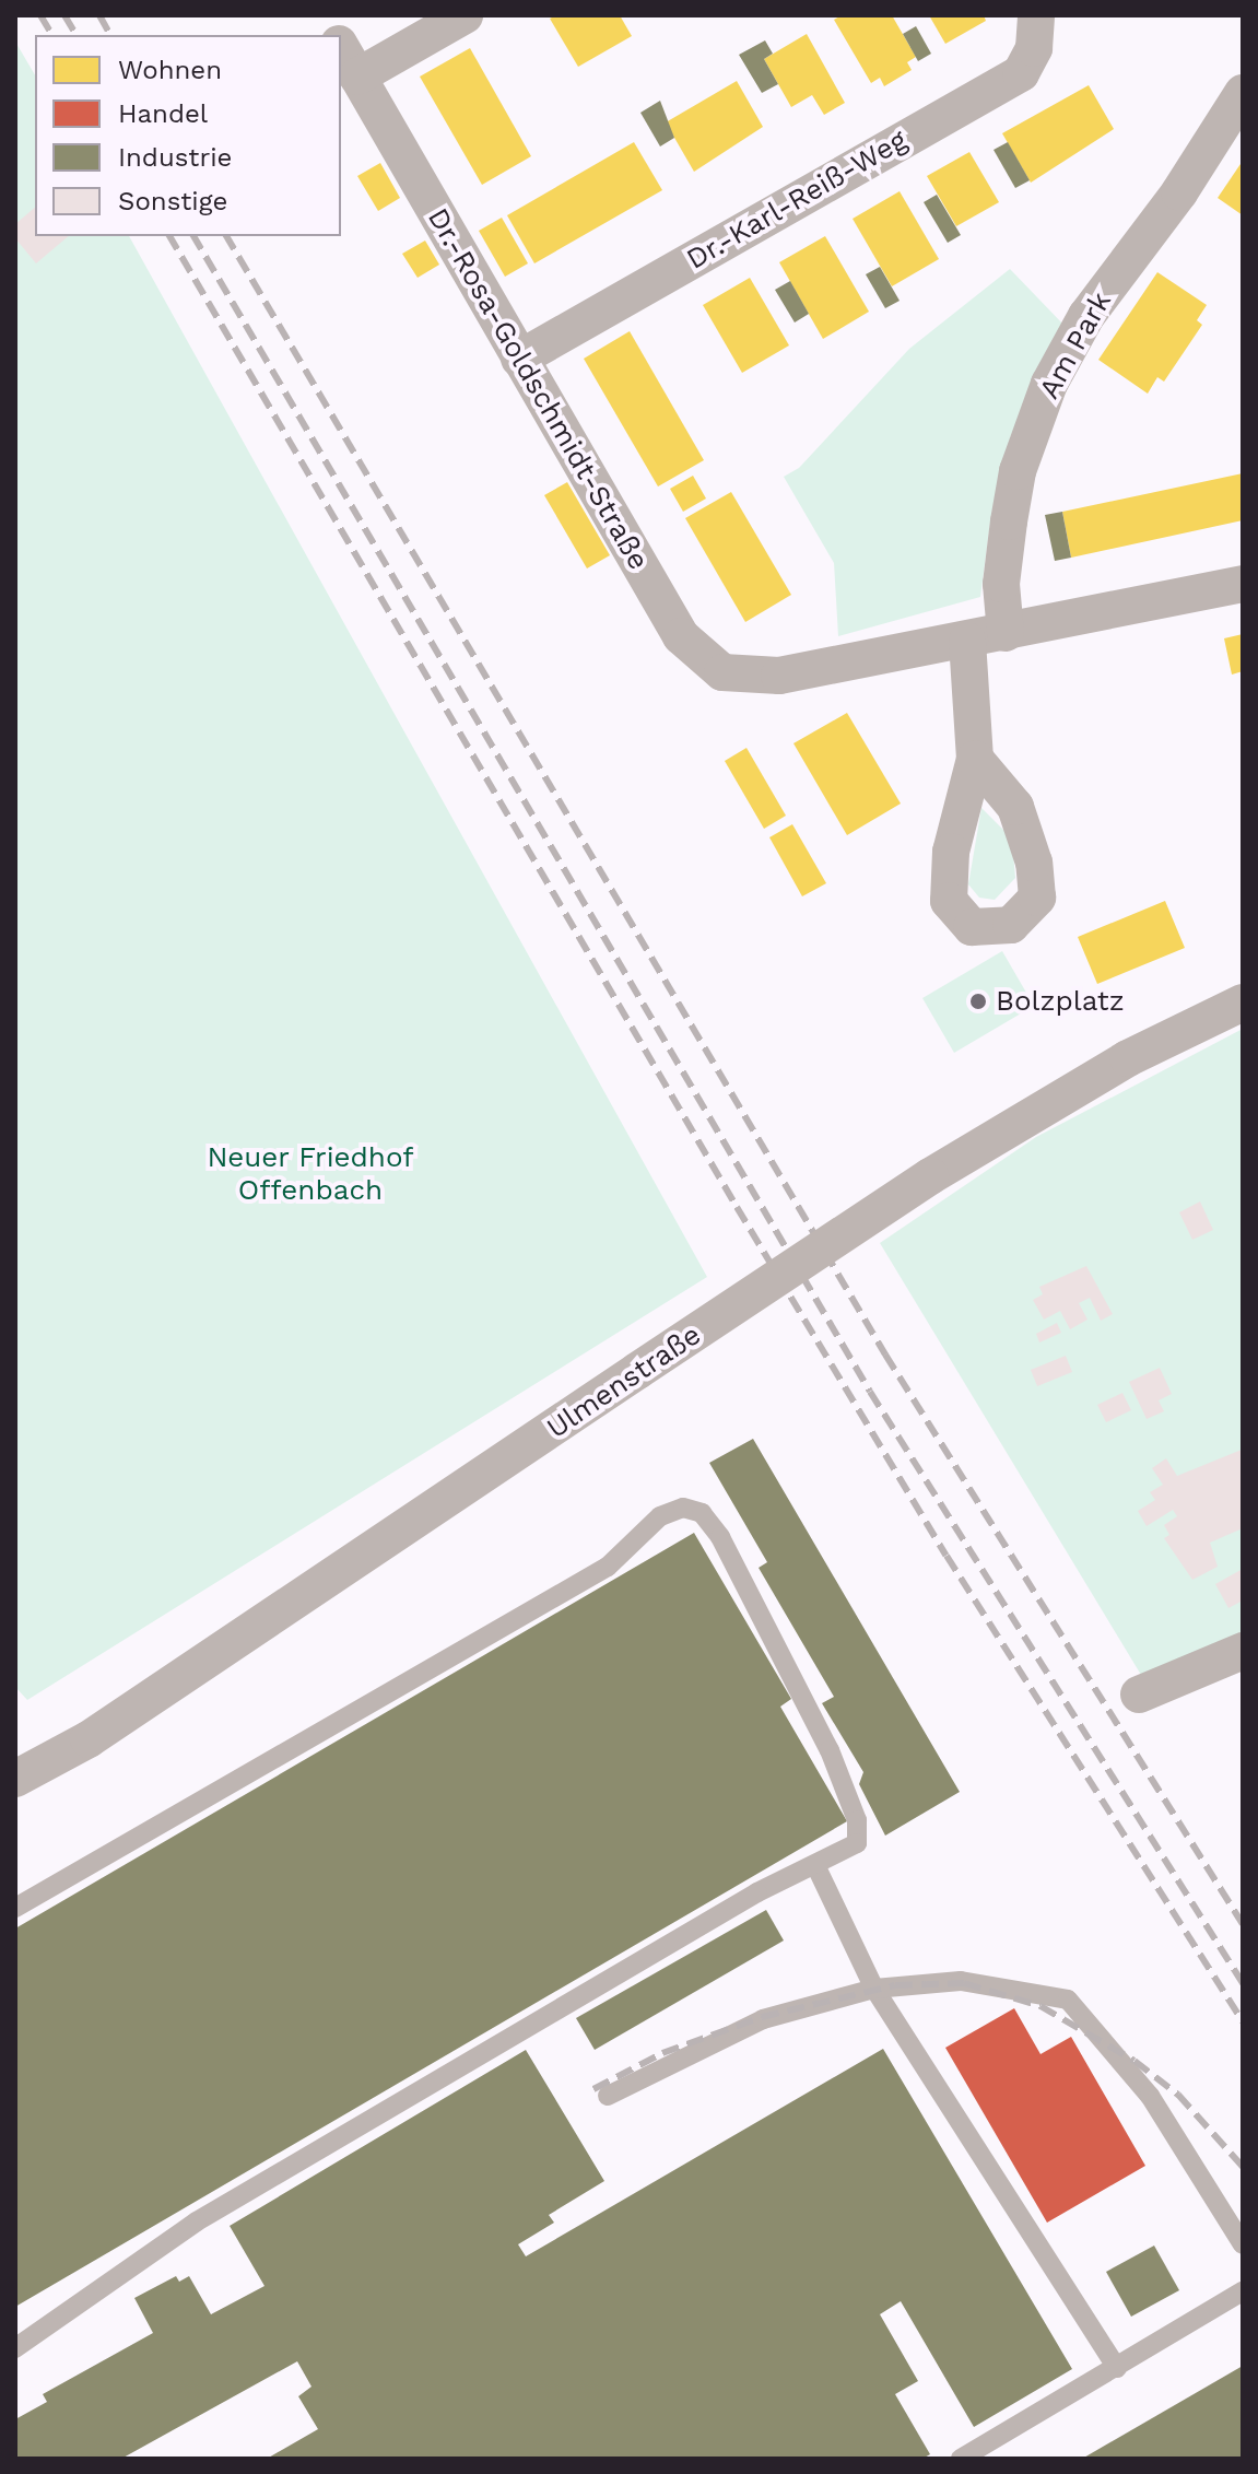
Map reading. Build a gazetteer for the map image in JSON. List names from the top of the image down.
{
  "streets": {
    "street": [
      "Dr.-Karl-Reiß-Weg",
      "Am Park",
      "Dr.-Rosa-Goldschmidt-Straße",
      "Ulmenstraße"
    ]
  },
  "crossings": [
    ["Dr.-Karl-Reiß-Weg", "Dr.-Rosa-Goldschmidt-Straße"],
    ["Am Park", "Dr.-Rosa-Goldschmidt-Straße"]
  ],
  "parks": ["Neuer Friedhof Offenbach"],
  "places": ["Bolzplatz"],
  "legend": [
    "Wohnen",
    "Handel",
    "Industrie",
    "Sonstige"
  ]
}
